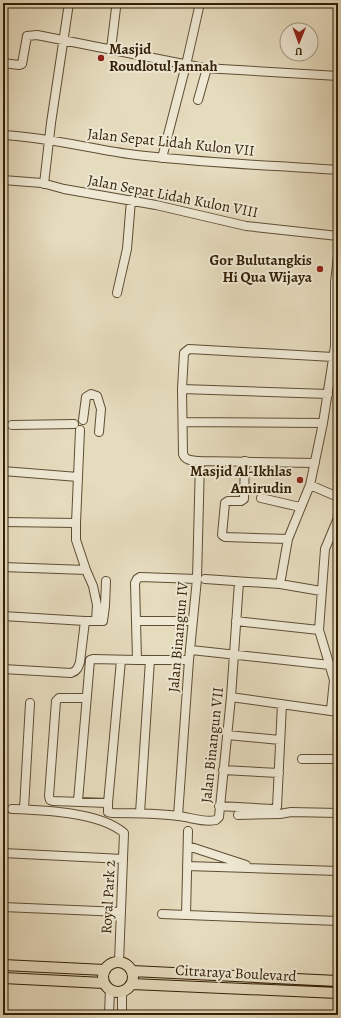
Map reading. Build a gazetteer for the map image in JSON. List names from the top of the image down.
{
  "streets": {
    "main road": ["Citraraya Boulevard"],
    "street": [
      "Jalan Sepat Lidah Kulon VII",
      "Jalan Sepat Lidah Kulon VIII",
      "Jalan Binangun IV",
      "Jalan Binangun VII",
      "Royal Park 2"
    ]
  },
  "crossings": [
    ["Jalan Binangun IV", "Jalan Binangun VII"],
    ["Royal Park 2", "Citraraya Boulevard"]
  ],
  "places": ["Masjid Roudlotul Jannah", "Gor Bulutangkis Hi Qua Wijaya", "Masjid Al-Ikhlas Amirudin"],
  "north": "bottom"
}
